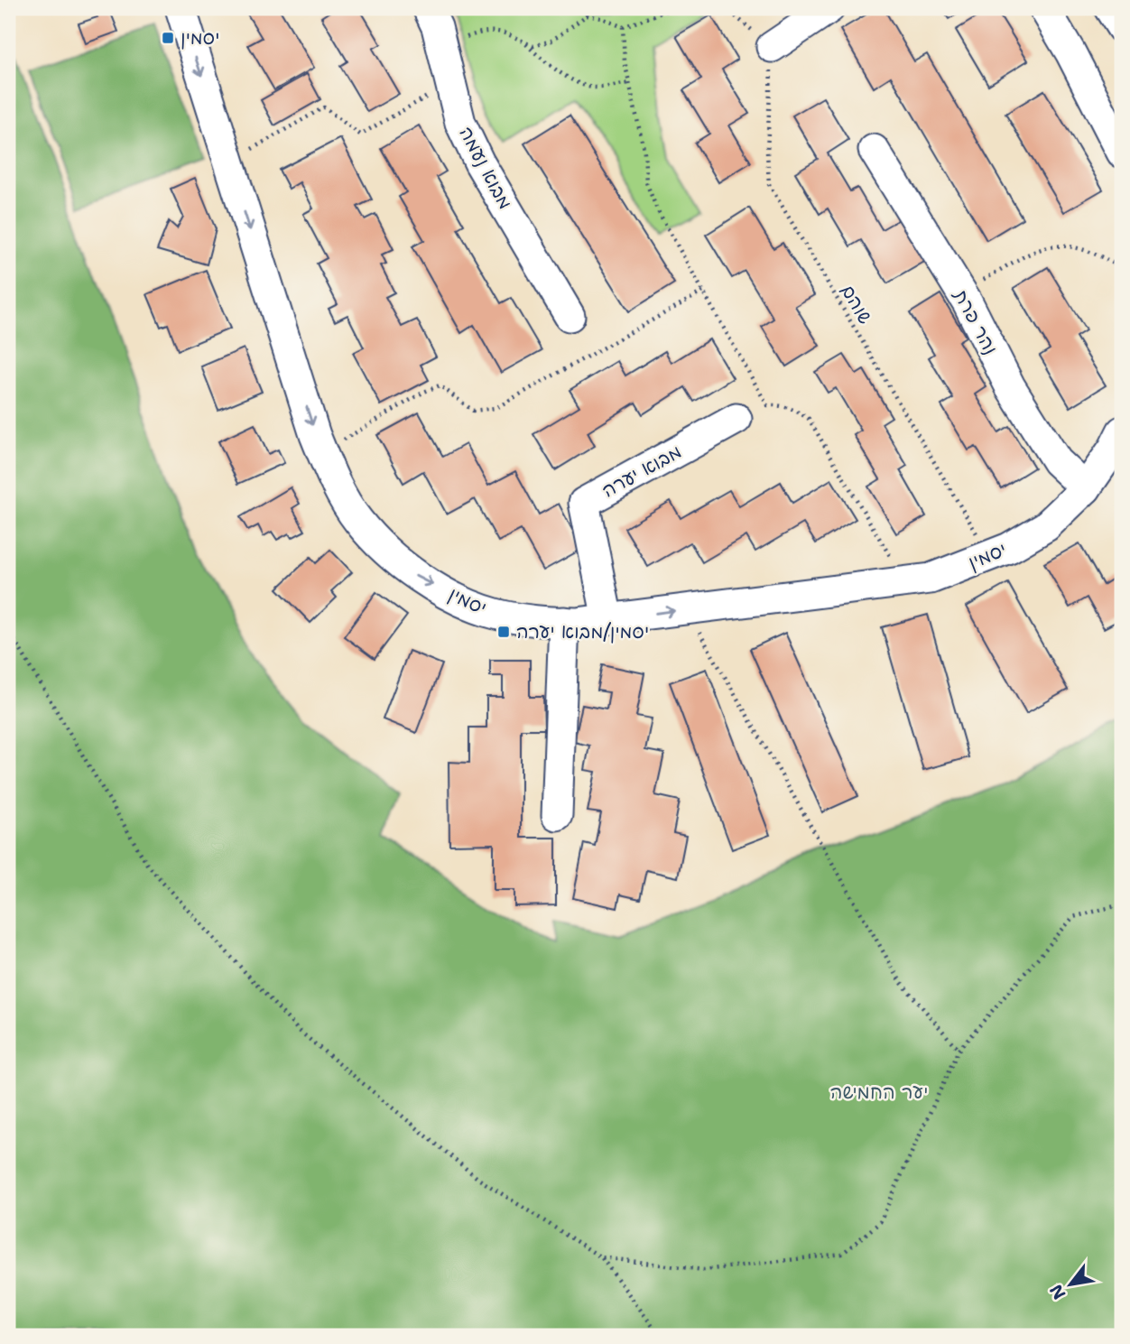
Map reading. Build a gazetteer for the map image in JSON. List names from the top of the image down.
{
  "streets": {
    "street": [
      "מבוא נעמה",
      "נהר פרת",
      "מבוא יערה",
      "יסמין"
    ],
    "path": ["שוהם"]
  },
  "crossings": [
    ["שוהם", "יסמין"],
    ["נהר פרת", "יסמין"],
    ["מבוא יערה", "יסמין"]
  ],
  "one_way": ["יסמין"],
  "parks": ["יער החמישה"],
  "places": {
    "transit": ["יסמין", "יסמין/מבוא יערה"]
  },
  "north": "bottom left"
}
